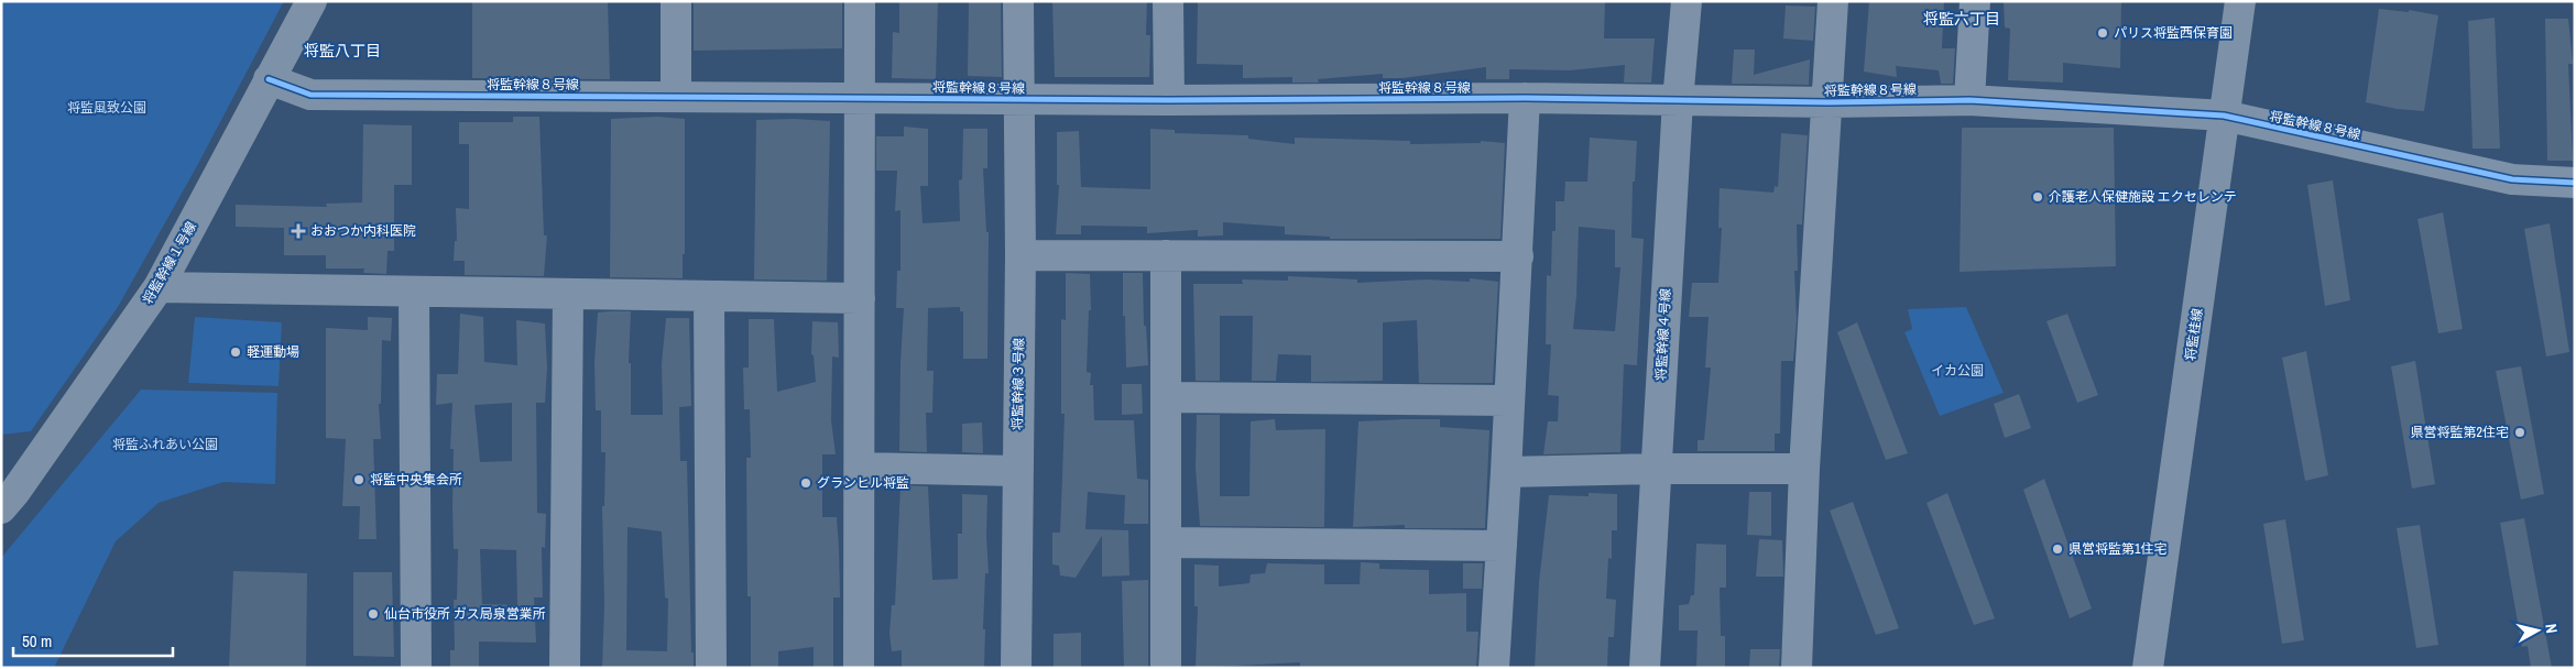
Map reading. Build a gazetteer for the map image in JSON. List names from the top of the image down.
{
  "streets": {
    "street": [
      "将監幹線８号線",
      "将監幹線１号線",
      "将監幹線４号線",
      "将監桂線",
      "将監幹線３号線"
    ]
  },
  "crossings": [
    ["将監幹線８号線", "将監幹線１号線"],
    ["将監幹線８号線", "将監幹線４号線"],
    ["将監幹線８号線", "将監桂線"],
    ["将監幹線８号線", "将監幹線３号線"]
  ],
  "districts": ["将監六丁目", "将監八丁目"],
  "parks": ["将監風致公園", "イカ公園", "将監ふれあい公園"],
  "places": {
    "other": [
      "パリス将監西保育園",
      "介護老人保健施設 エクセレンテ",
      "軽運動場",
      "県営将監第2住宅",
      "将監中央集会所",
      "グランヒル将監",
      "県営将監第1住宅",
      "仙台市役所 ガス局泉営業所"
    ],
    "health": ["おおつか内科医院"]
  },
  "scale_bar": "50 m",
  "north": "right"
}
